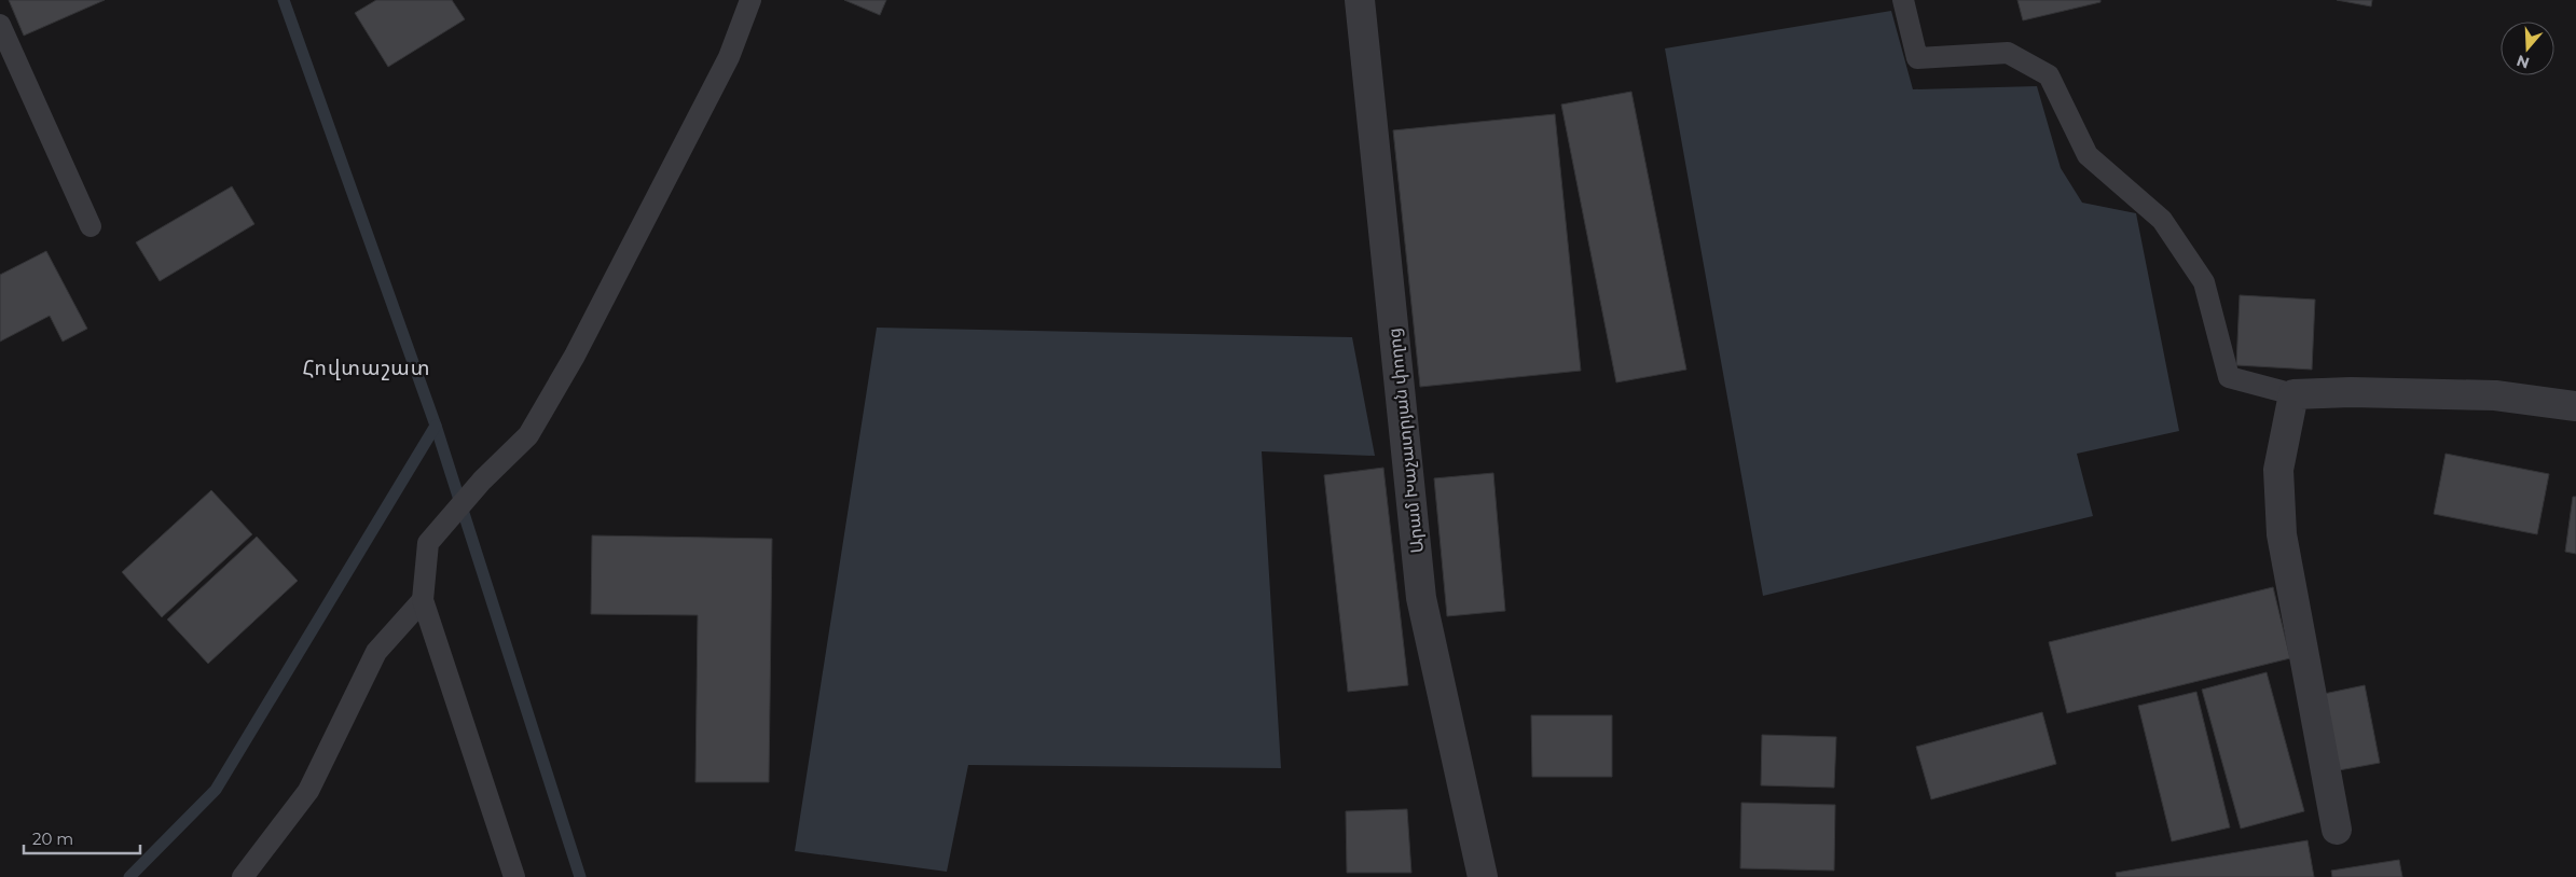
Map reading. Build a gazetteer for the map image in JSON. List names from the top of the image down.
{
  "streets": {
    "street": ["Արամ Խաչատրյան փողոց"]
  },
  "districts": ["Հովտաշատ"],
  "scale_bar": "20 m",
  "north": "bottom"
}
